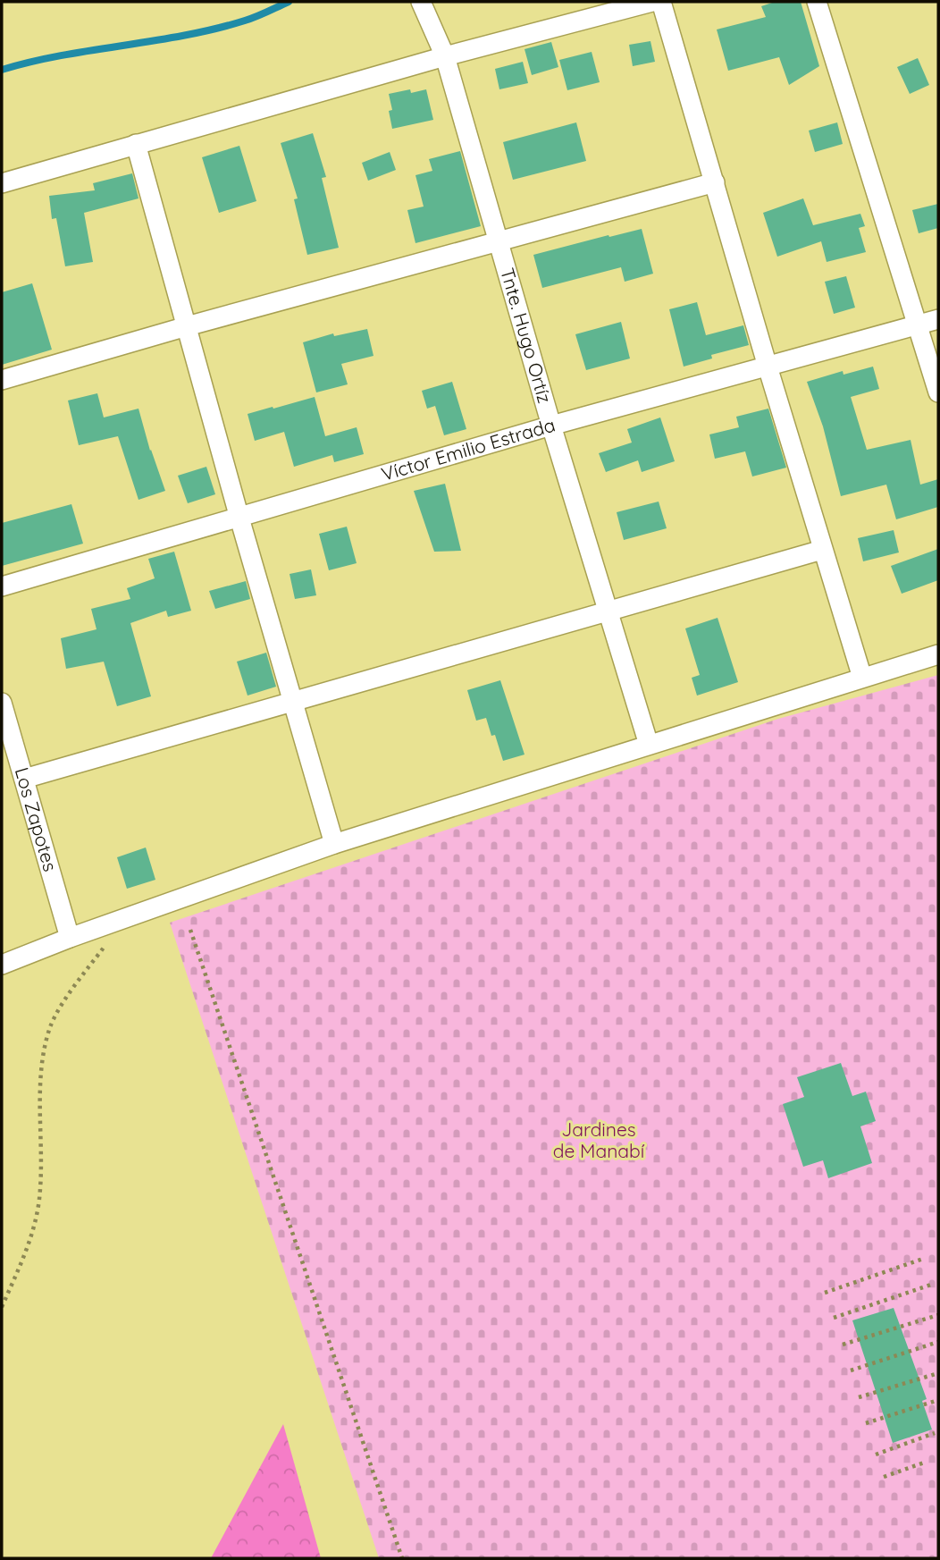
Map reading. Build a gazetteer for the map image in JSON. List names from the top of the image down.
{
  "streets": {
    "street": ["Tnte. Hugo Ortíz", "Víctor Emilio Estrada", "Los Zapotes"]
  },
  "crossings": [
    ["Tnte. Hugo Ortíz", "Víctor Emilio Estrada"]
  ],
  "parks": ["Jardines de Manabí"]
}
